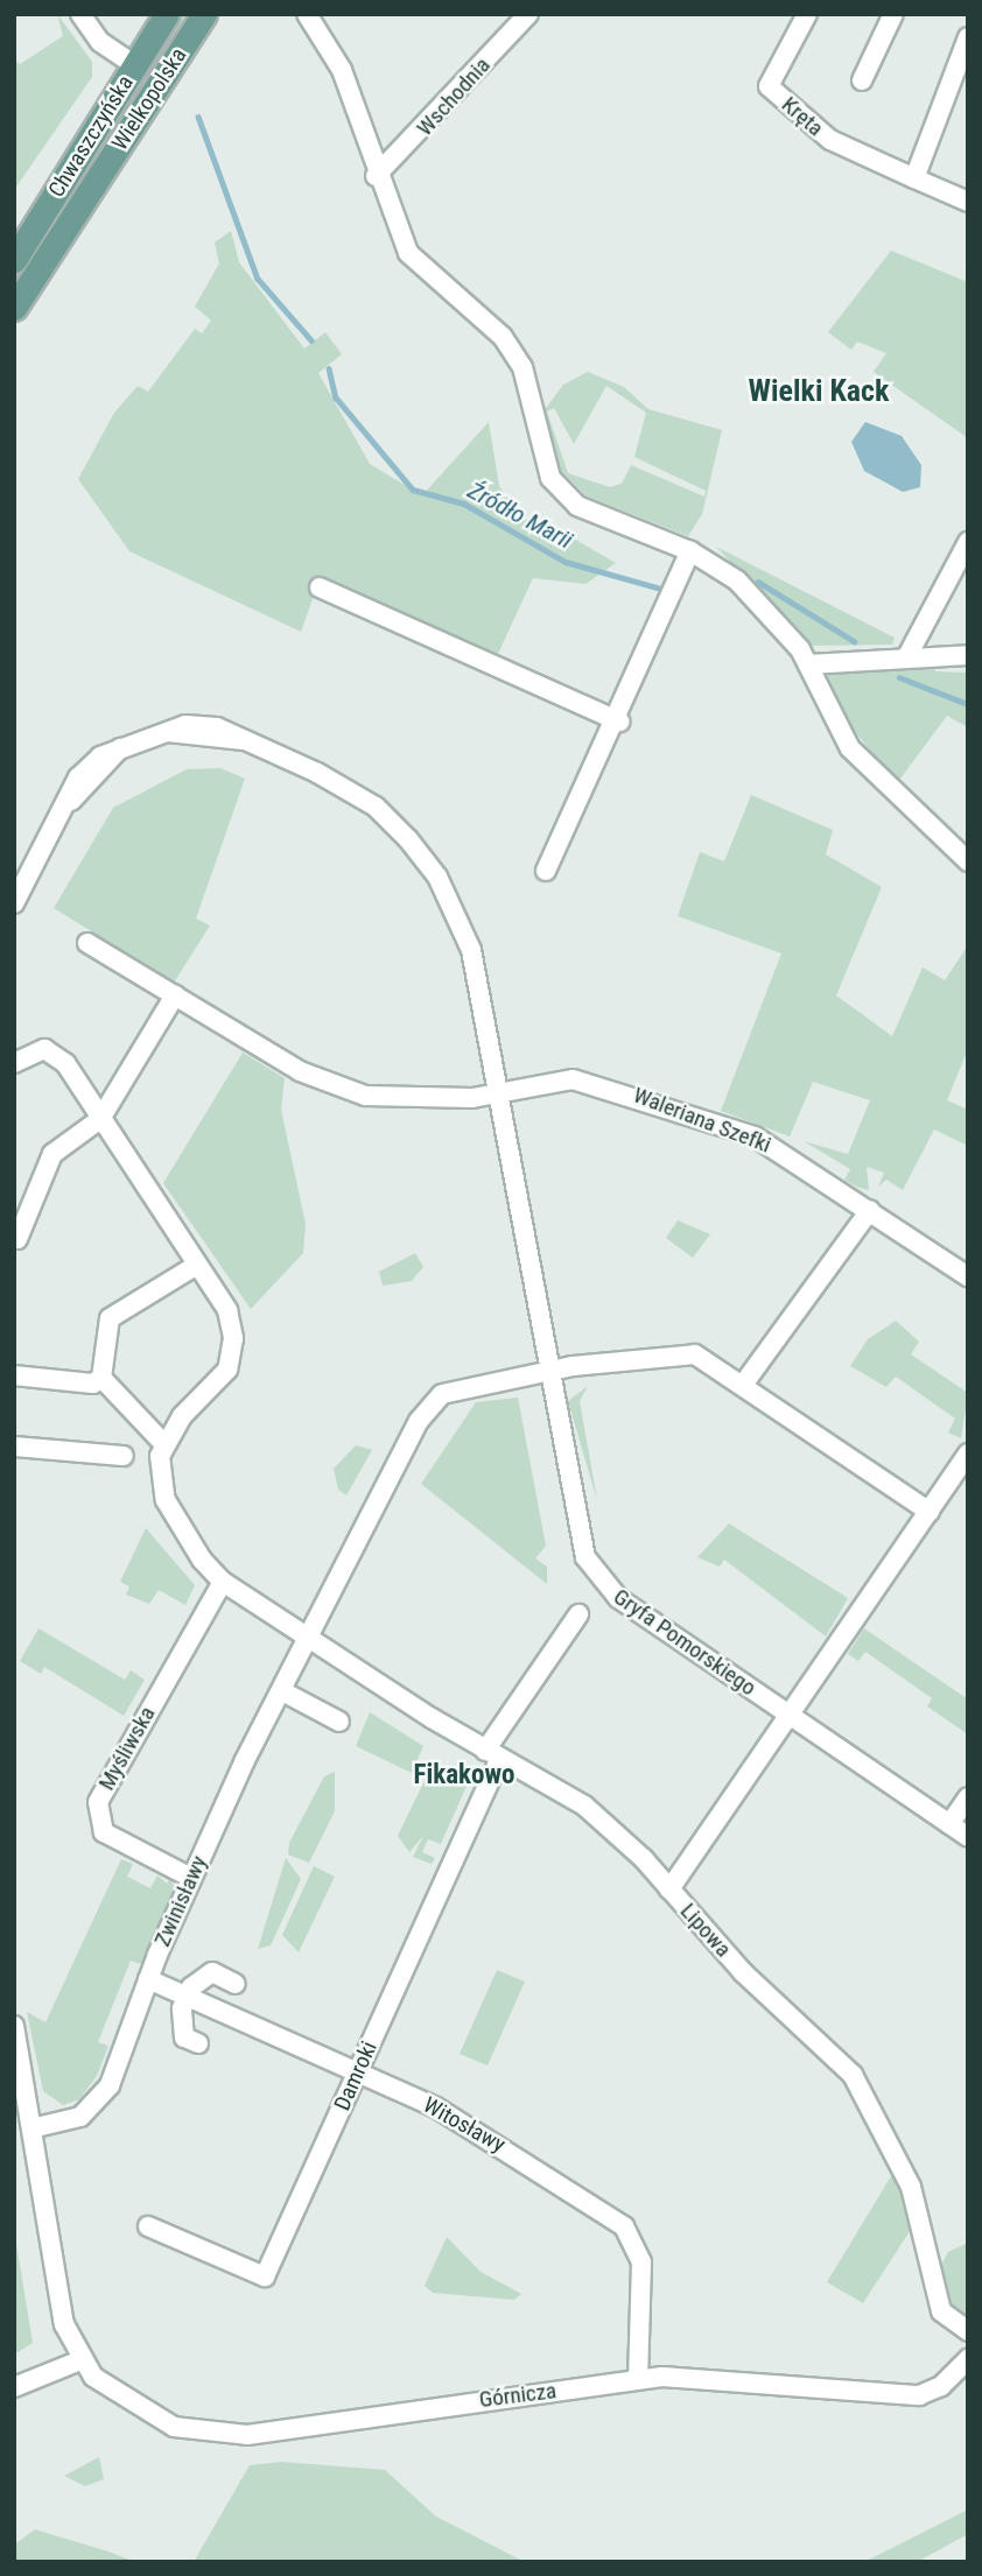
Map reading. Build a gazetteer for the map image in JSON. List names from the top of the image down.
{
  "streets": {
    "main road": ["Wielkopolska", "Chwaszczyńska"],
    "street": [
      "Wschodnia",
      "Kręta",
      "Waleriana Szefki",
      "Gryfa Pomorskiego",
      "Myśliwska",
      "Zwinisławy",
      "Lipowa",
      "Damroki",
      "Witosławy",
      "Górnicza"
    ]
  },
  "crossings": [
    ["Wielkopolska", "Chwaszczyńska"],
    ["Waleriana Szefki", "Gryfa Pomorskiego"],
    ["Gryfa Pomorskiego", "Lipowa"],
    ["Gryfa Pomorskiego", "Damroki"],
    ["Myśliwska", "Zwinisławy"],
    ["Zwinisławy", "Lipowa"],
    ["Zwinisławy", "Witosławy"],
    ["Lipowa", "Damroki"],
    ["Damroki", "Witosławy"],
    ["Witosławy", "Górnicza"]
  ],
  "districts": ["Wielki Kack", "Fikakowo"],
  "water": ["Źródło Marii"]
}
